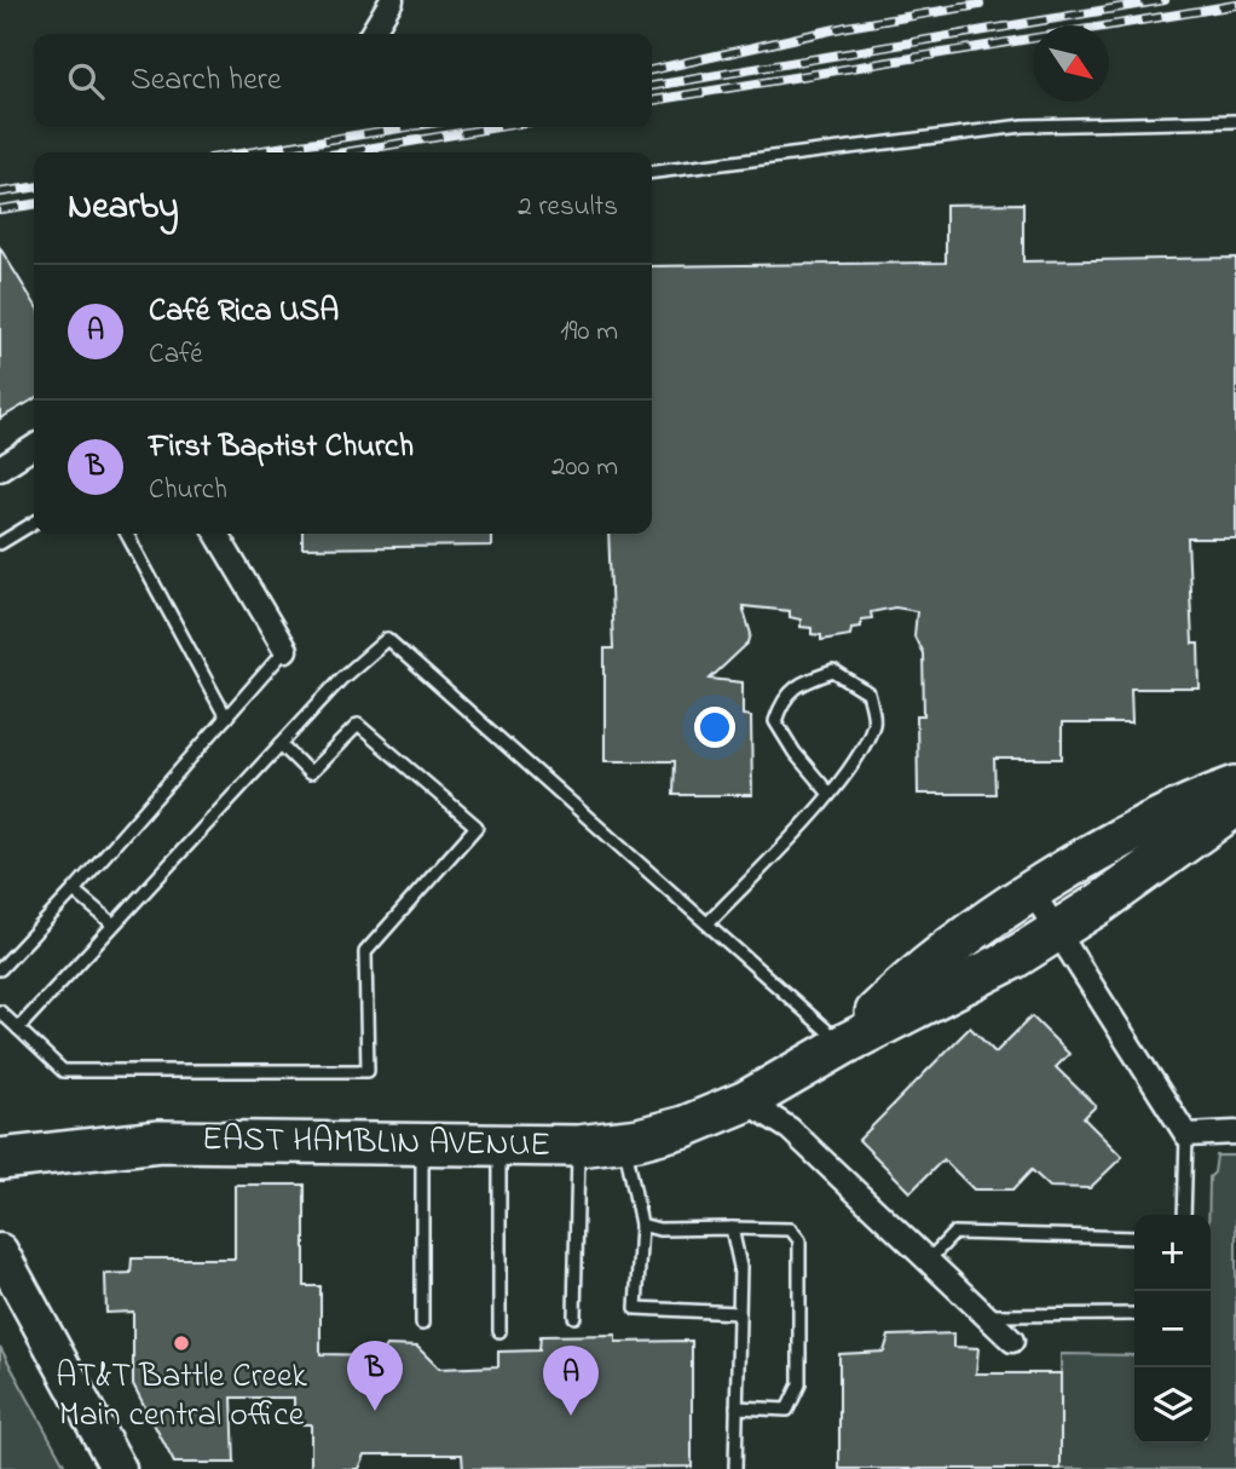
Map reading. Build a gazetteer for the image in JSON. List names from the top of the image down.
{
  "streets": {
    "highway": ["EAST HAMBLIN AVENUE"]
  },
  "places": ["AT&T Battle Creek Main central office"],
  "north": "bottom right",
  "page": {
    "search": "Search here",
    "heading": ["Nearby", "2 results"],
    "list": [
      {
        "mark": "A",
        "name": "Café Rica USA",
        "note": "Café",
        "value": "190 m"
      },
      {
        "mark": "B",
        "name": "First Baptist Church",
        "note": "Church",
        "value": "200 m"
      }
    ],
    "map_buttons": ["+", "−"],
    "pins": ["B", "A"]
  }
}
